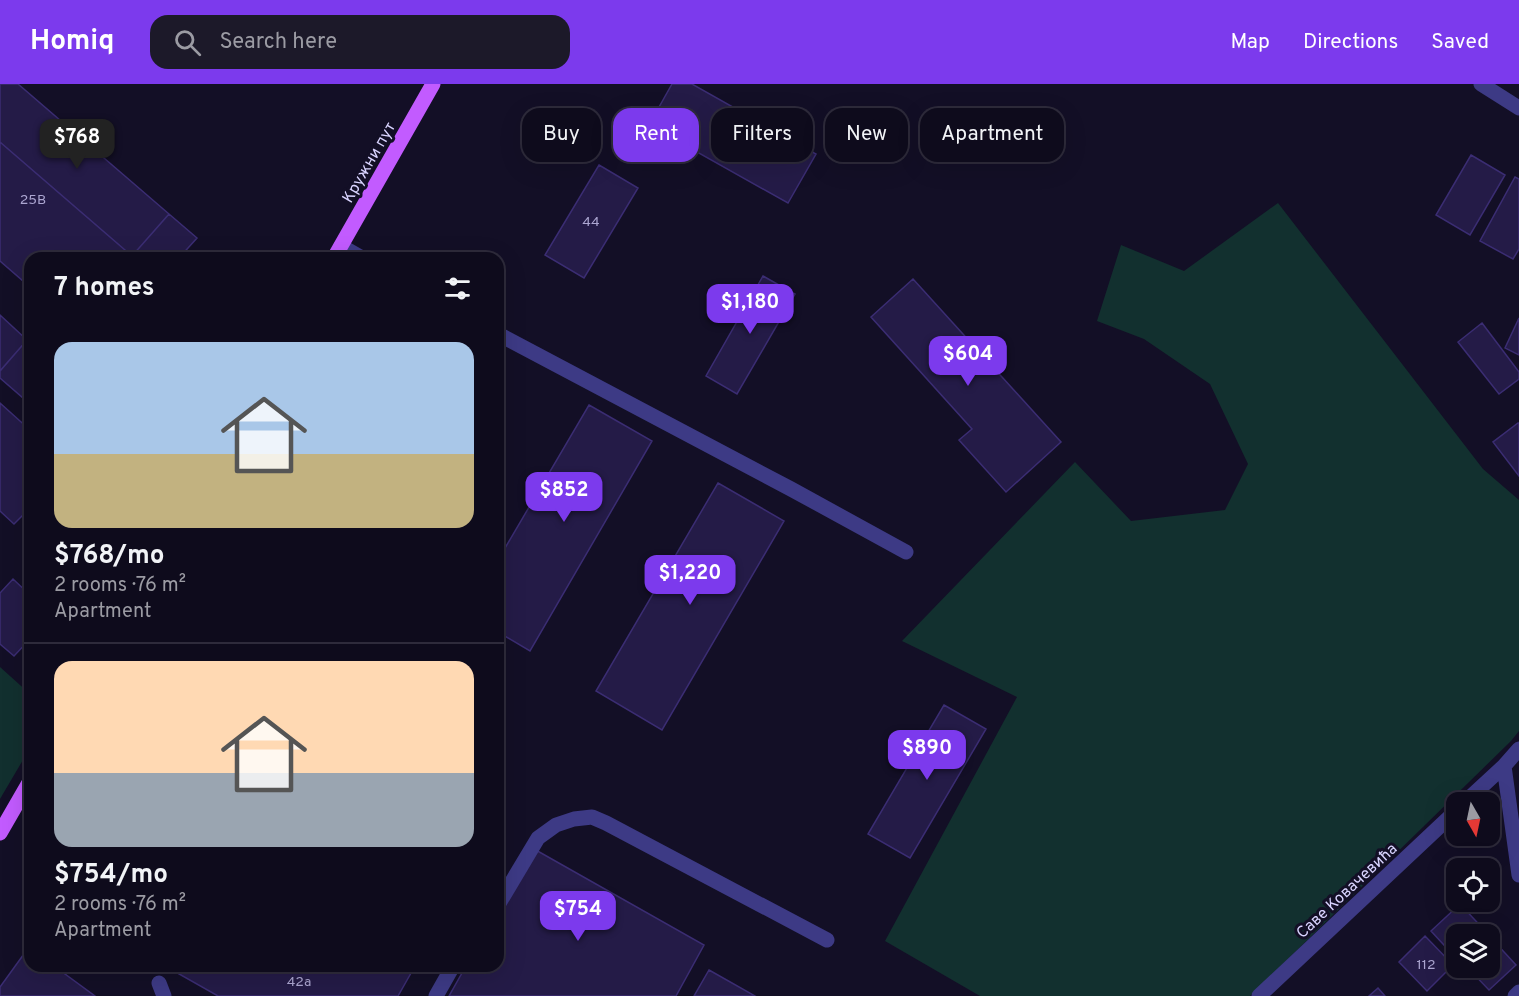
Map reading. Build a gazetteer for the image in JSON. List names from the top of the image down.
{
  "streets": {
    "main road": ["Кружни пут"],
    "street": ["Саве Ковачевића"]
  },
  "house_numbers": [
    "25B",
    "44",
    "112",
    "42a"
  ],
  "north": "bottom",
  "page": {
    "header": "Homiq",
    "search": "Search here",
    "nav": ["Map", "Directions", "Saved"],
    "chip": [
      "Buy",
      "Rent",
      "Filters",
      "New",
      "Apartment"
    ],
    "price": [
      "$768",
      "$1,180",
      "$604",
      "$852",
      "$1,220",
      "$890",
      "$754"
    ],
    "heading": "7 homes",
    "list": [
      {
        "name": "$768/mo",
        "note": "2 rooms · 76 m² · Apartment"
      },
      {
        "name": "$754/mo",
        "note": "2 rooms · 76 m² · Apartment"
      }
    ]
  }
}
